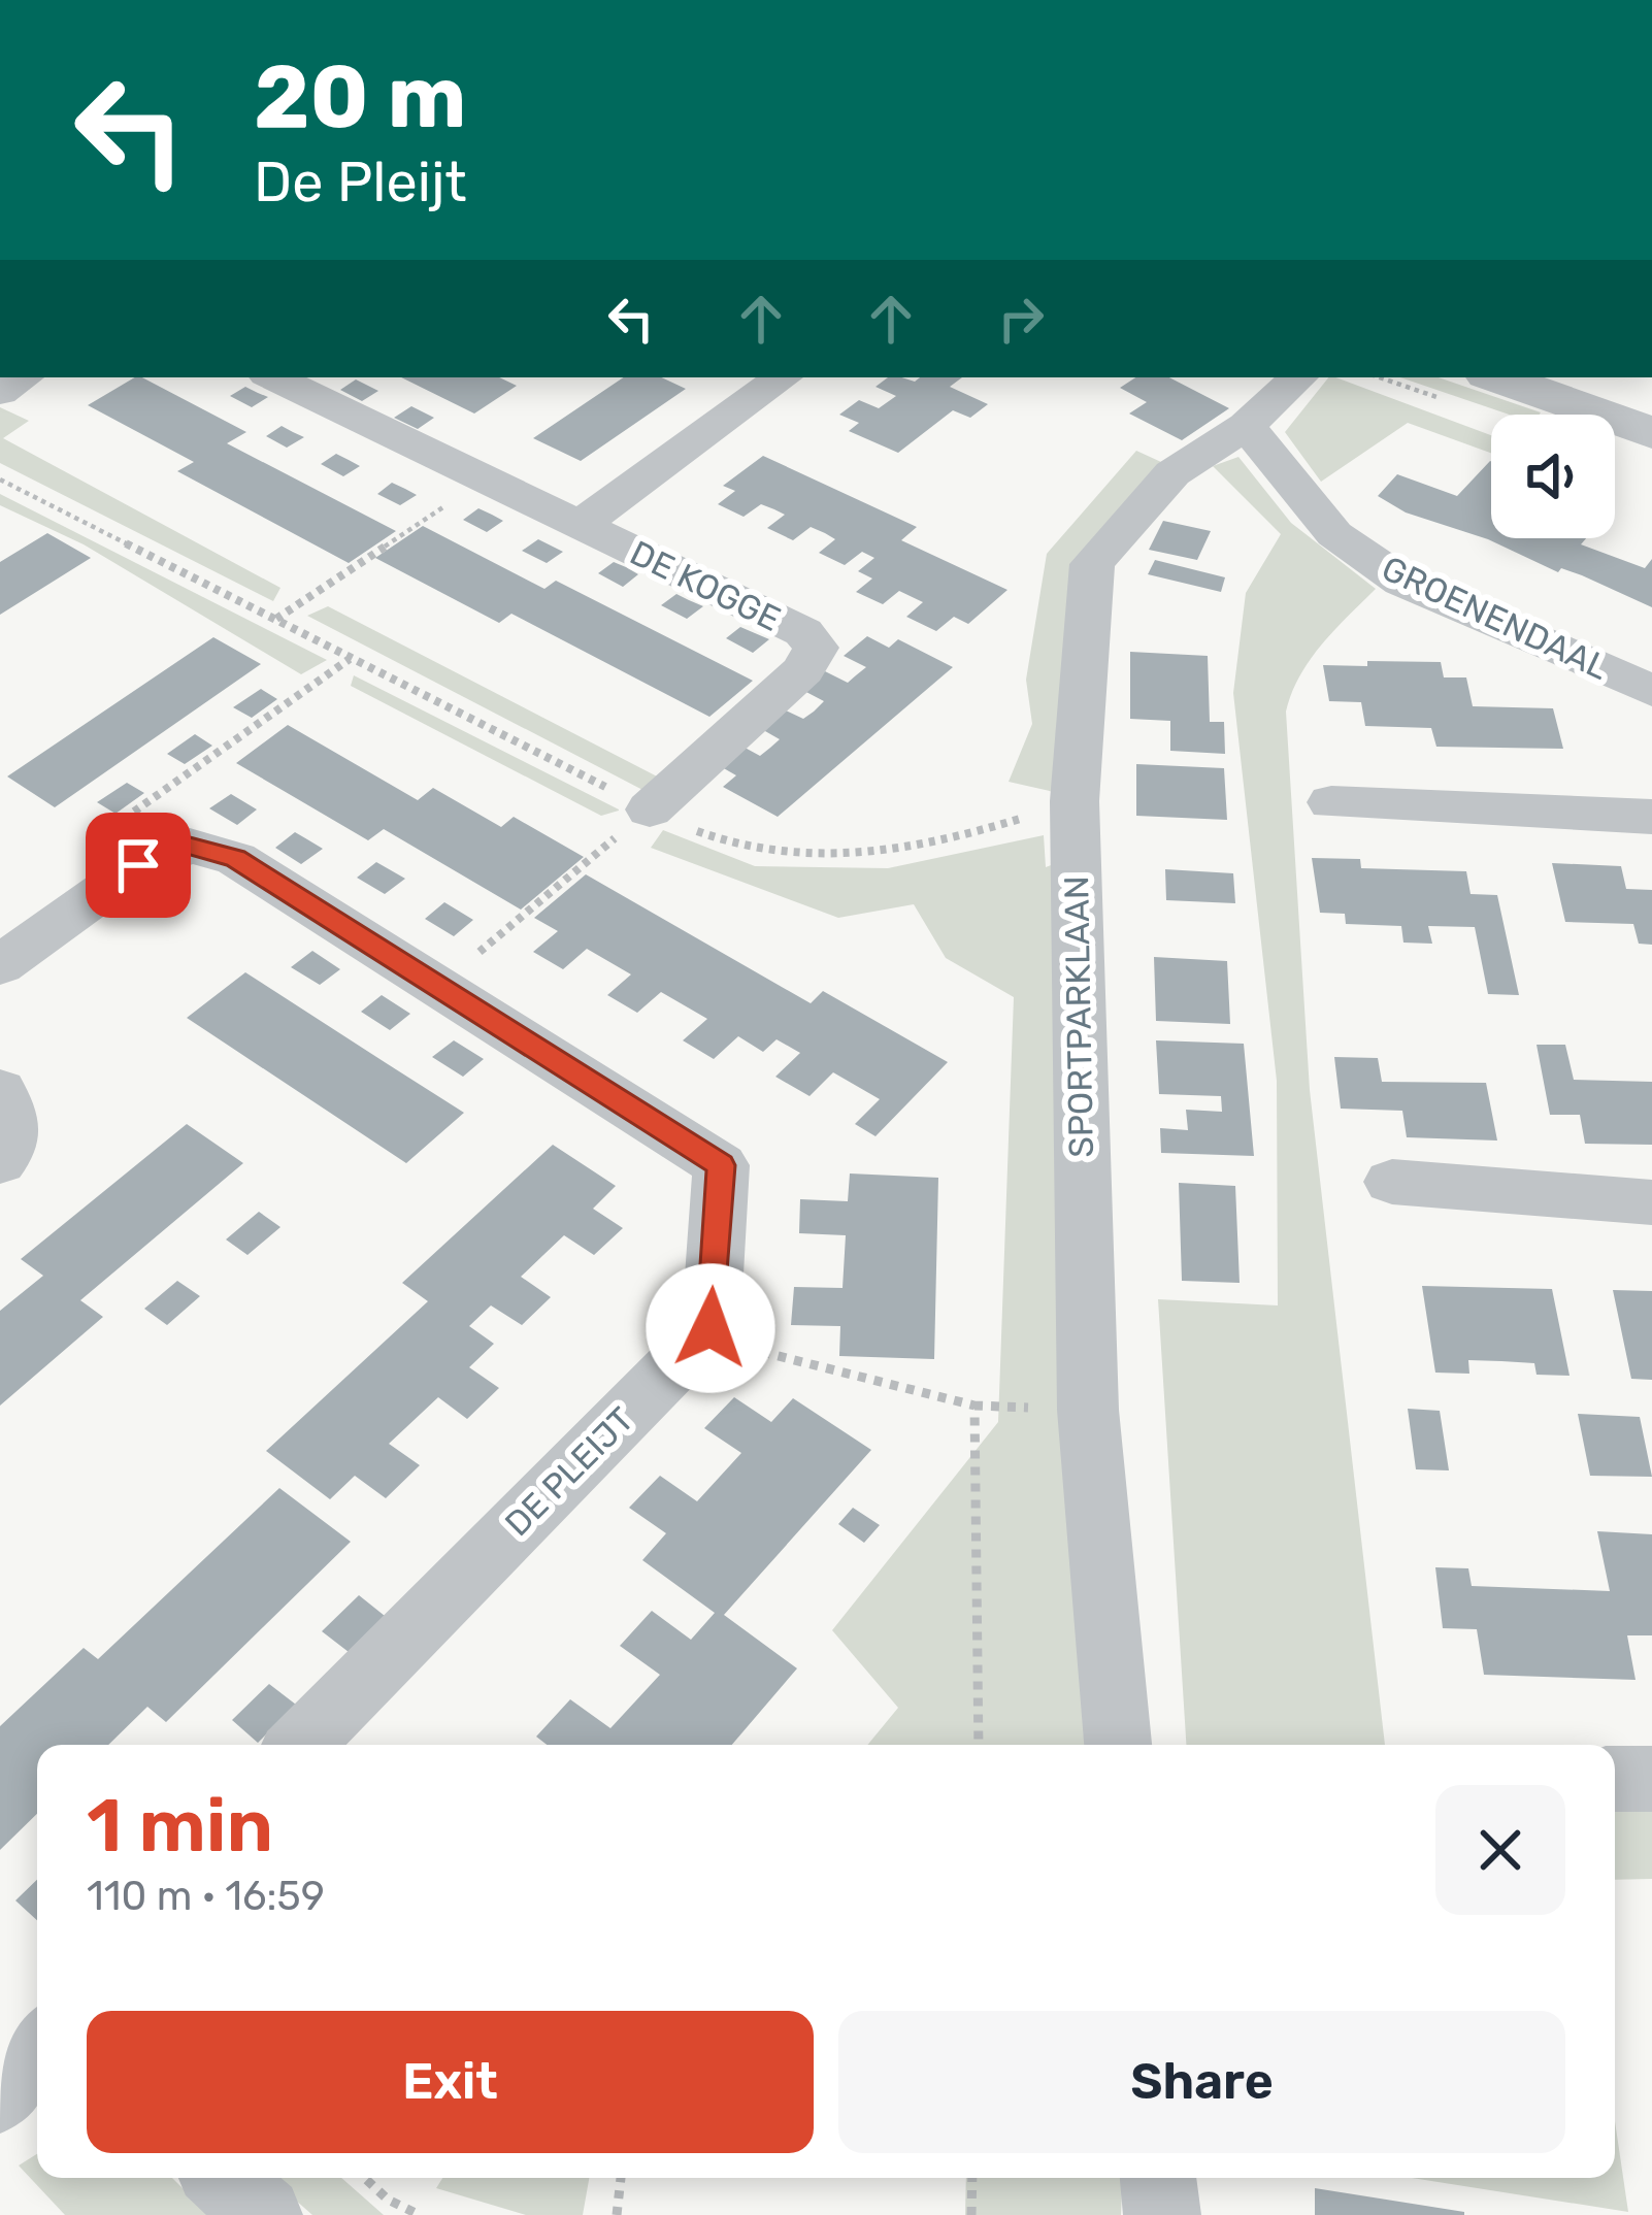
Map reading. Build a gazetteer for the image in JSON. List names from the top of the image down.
{
  "streets": {
    "street": [
      "DE KOGGE",
      "GROENENDAAL",
      "SPORTPARKLAAN",
      "DE PLEIJT"
    ]
  },
  "crossings": [
    ["GROENENDAAL", "SPORTPARKLAAN"]
  ],
  "page": {
    "turn": ["20 m", "De Pleijt"],
    "heading": ["1 min", "110 m · 16:59"],
    "buttons": ["Exit", "Share"]
  }
}
